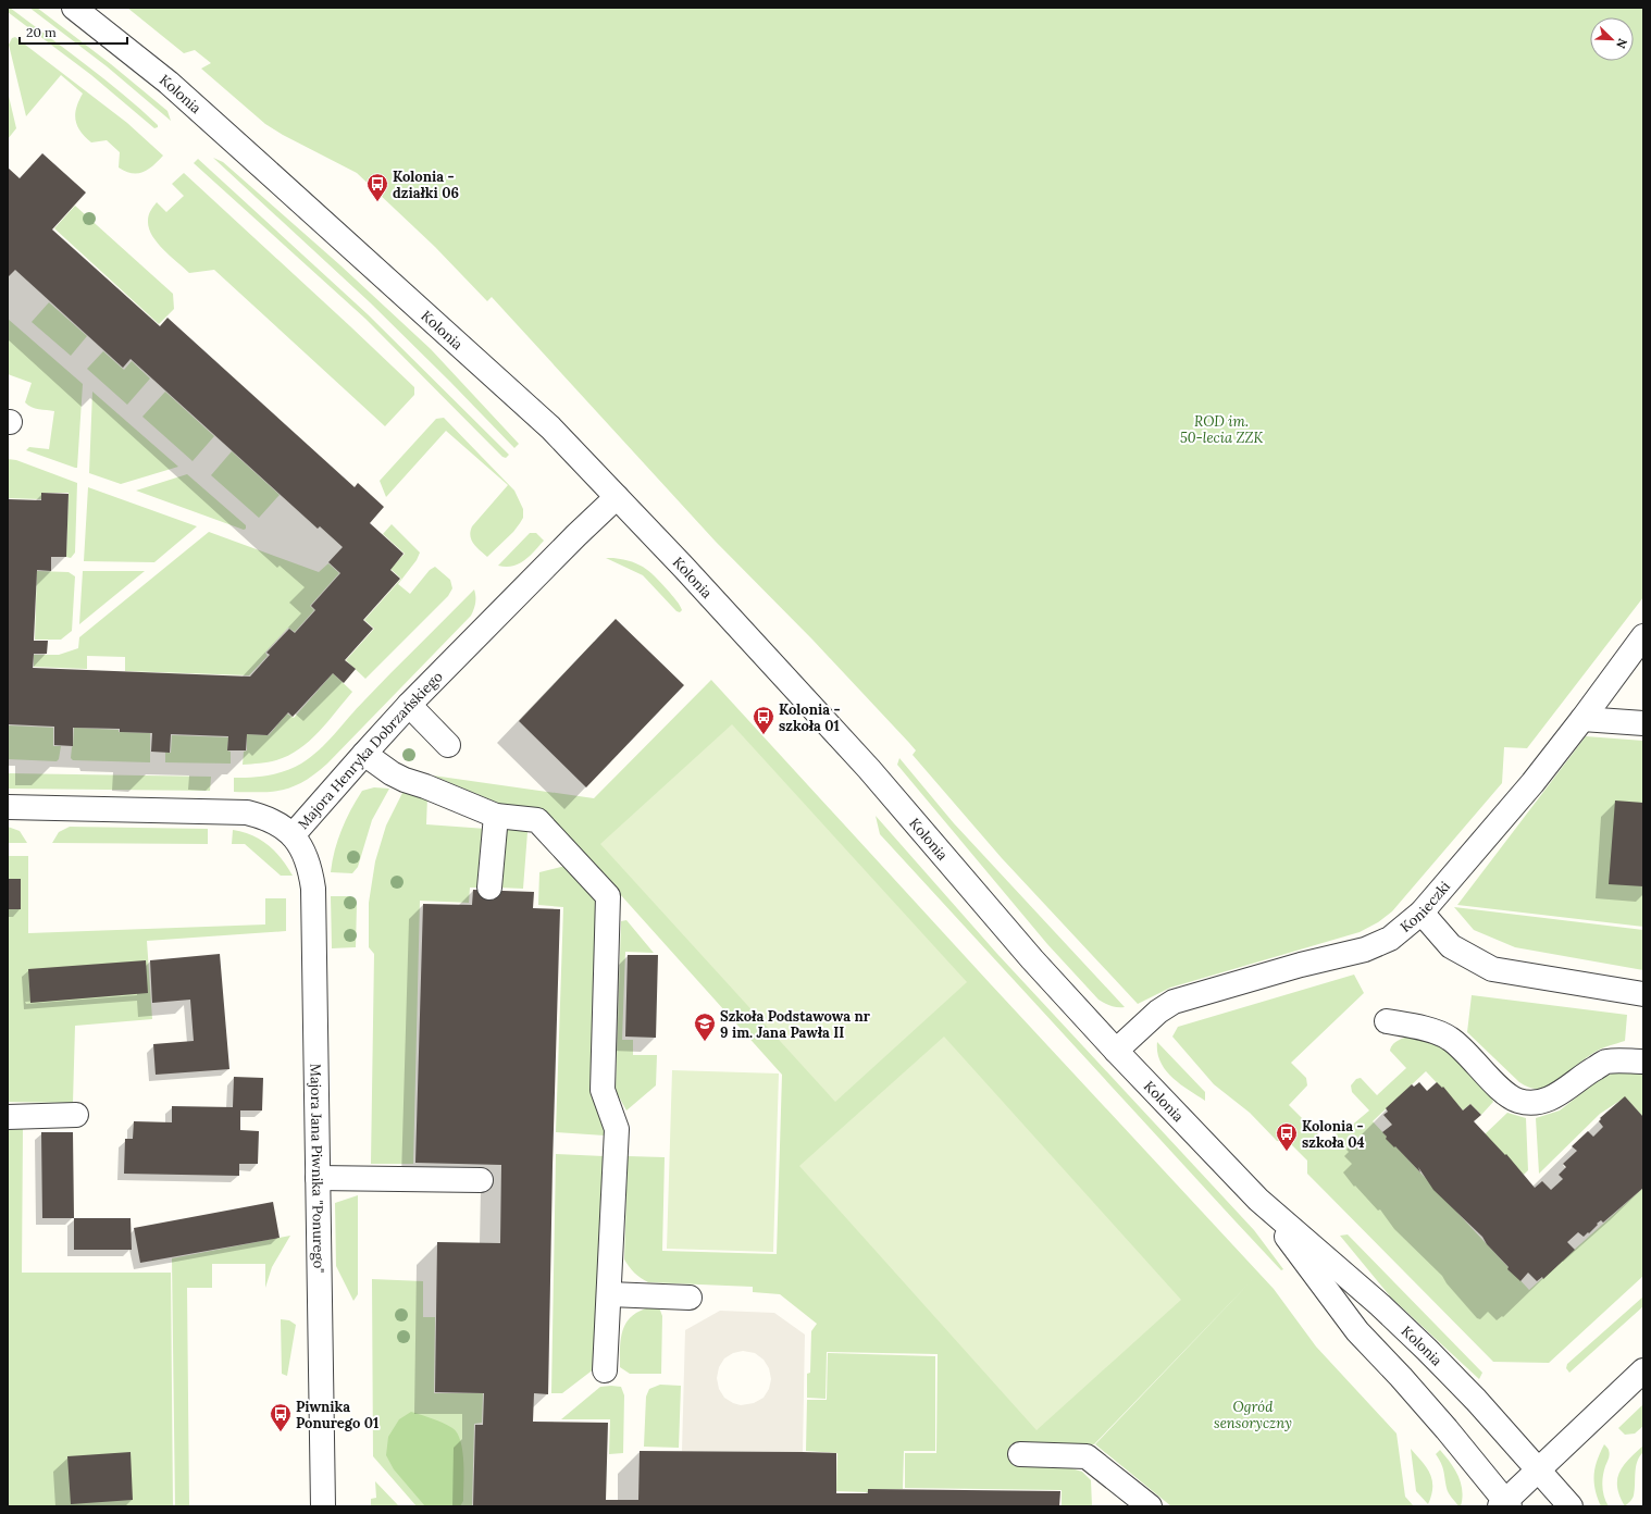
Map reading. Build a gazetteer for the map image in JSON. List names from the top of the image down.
{
  "streets": {
    "street": [
      "Kolonia",
      "Majora Henryka Dobrzańskiego",
      "Konieczki",
      "Majora Jana Piwnika \"Ponurego\""
    ]
  },
  "crossings": [
    ["Kolonia", "Majora Henryka Dobrzańskiego"],
    ["Kolonia", "Konieczki"],
    ["Majora Henryka Dobrzańskiego", "Majora Jana Piwnika \"Ponurego\""]
  ],
  "parks": ["ROD im. 50-lecia ZZK", "Ogród sensoryczny"],
  "places": {
    "bus stop": [
      "Kolonia - działki 06",
      "Kolonia - szkoła 01",
      "Kolonia - szkoła 04",
      "Piwnika Ponurego 01"
    ],
    "school or university": ["Szkoła Podstawowa nr 9 im. Jana Pawła II"]
  },
  "scale_bar": "20 m",
  "north": "bottom right"
}
